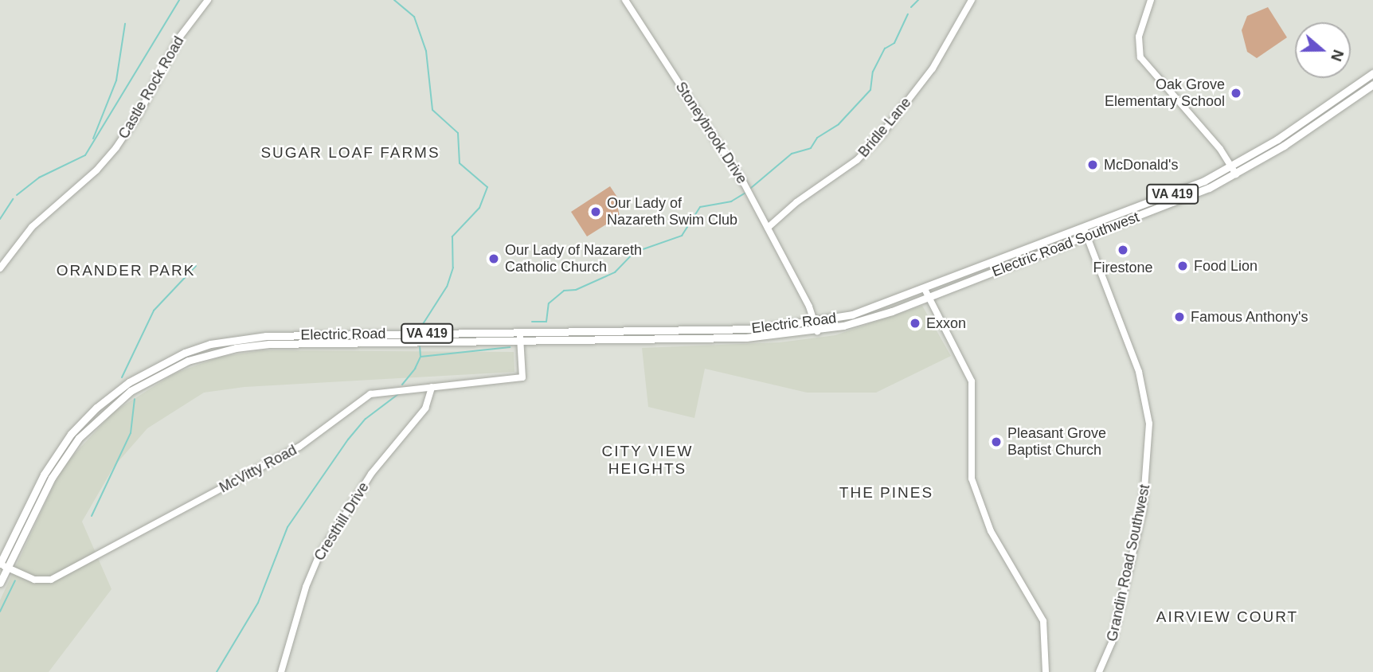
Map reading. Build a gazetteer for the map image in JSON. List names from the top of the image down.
{
  "streets": {
    "main road": ["VA 419", "Electric Road Southwest", "Electric Road"],
    "street": [
      "Castle Rock Road",
      "Bridle Lane",
      "Stoneybrook Drive",
      "McVitty Road",
      "Cresthill Drive",
      "Grandin Road Southwest"
    ]
  },
  "crossings": [
    ["Bridle Lane", "Stoneybrook Drive"],
    ["Stoneybrook Drive", "Electric Road"],
    ["Electric Road Southwest", "Electric Road"],
    ["Electric Road Southwest", "Grandin Road Southwest"],
    ["Electric Road", "McVitty Road"],
    ["McVitty Road", "Cresthill Drive"]
  ],
  "districts": [
    "SUGAR LOAF FARMS",
    "ORANDER PARK",
    "CITY VIEW HEIGHTS",
    "THE PINES",
    "AIRVIEW COURT"
  ],
  "places": [
    "Oak Grove Elementary School",
    "McDonald's",
    "Our Lady of Nazareth Swim Club",
    "Firestone",
    "Our Lady of Nazareth Catholic Church",
    "Food Lion",
    "Famous Anthony's",
    "Exxon",
    "Pleasant Grove Baptist Church"
  ],
  "north": "right"
}
